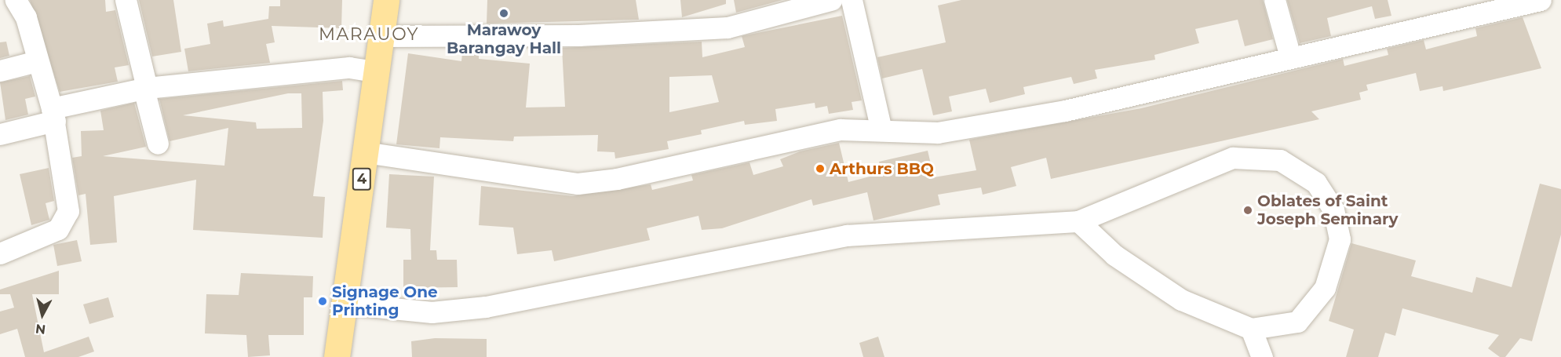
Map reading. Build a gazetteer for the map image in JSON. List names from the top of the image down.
{
  "streets": {
    "main road": ["4"]
  },
  "districts": ["MARAUOY"],
  "places": [
    "Marawoy Barangay Hall",
    "Arthurs BBQ",
    "Oblates of Saint Joseph Seminary",
    "Signage One Printing"
  ],
  "north": "bottom"
}
